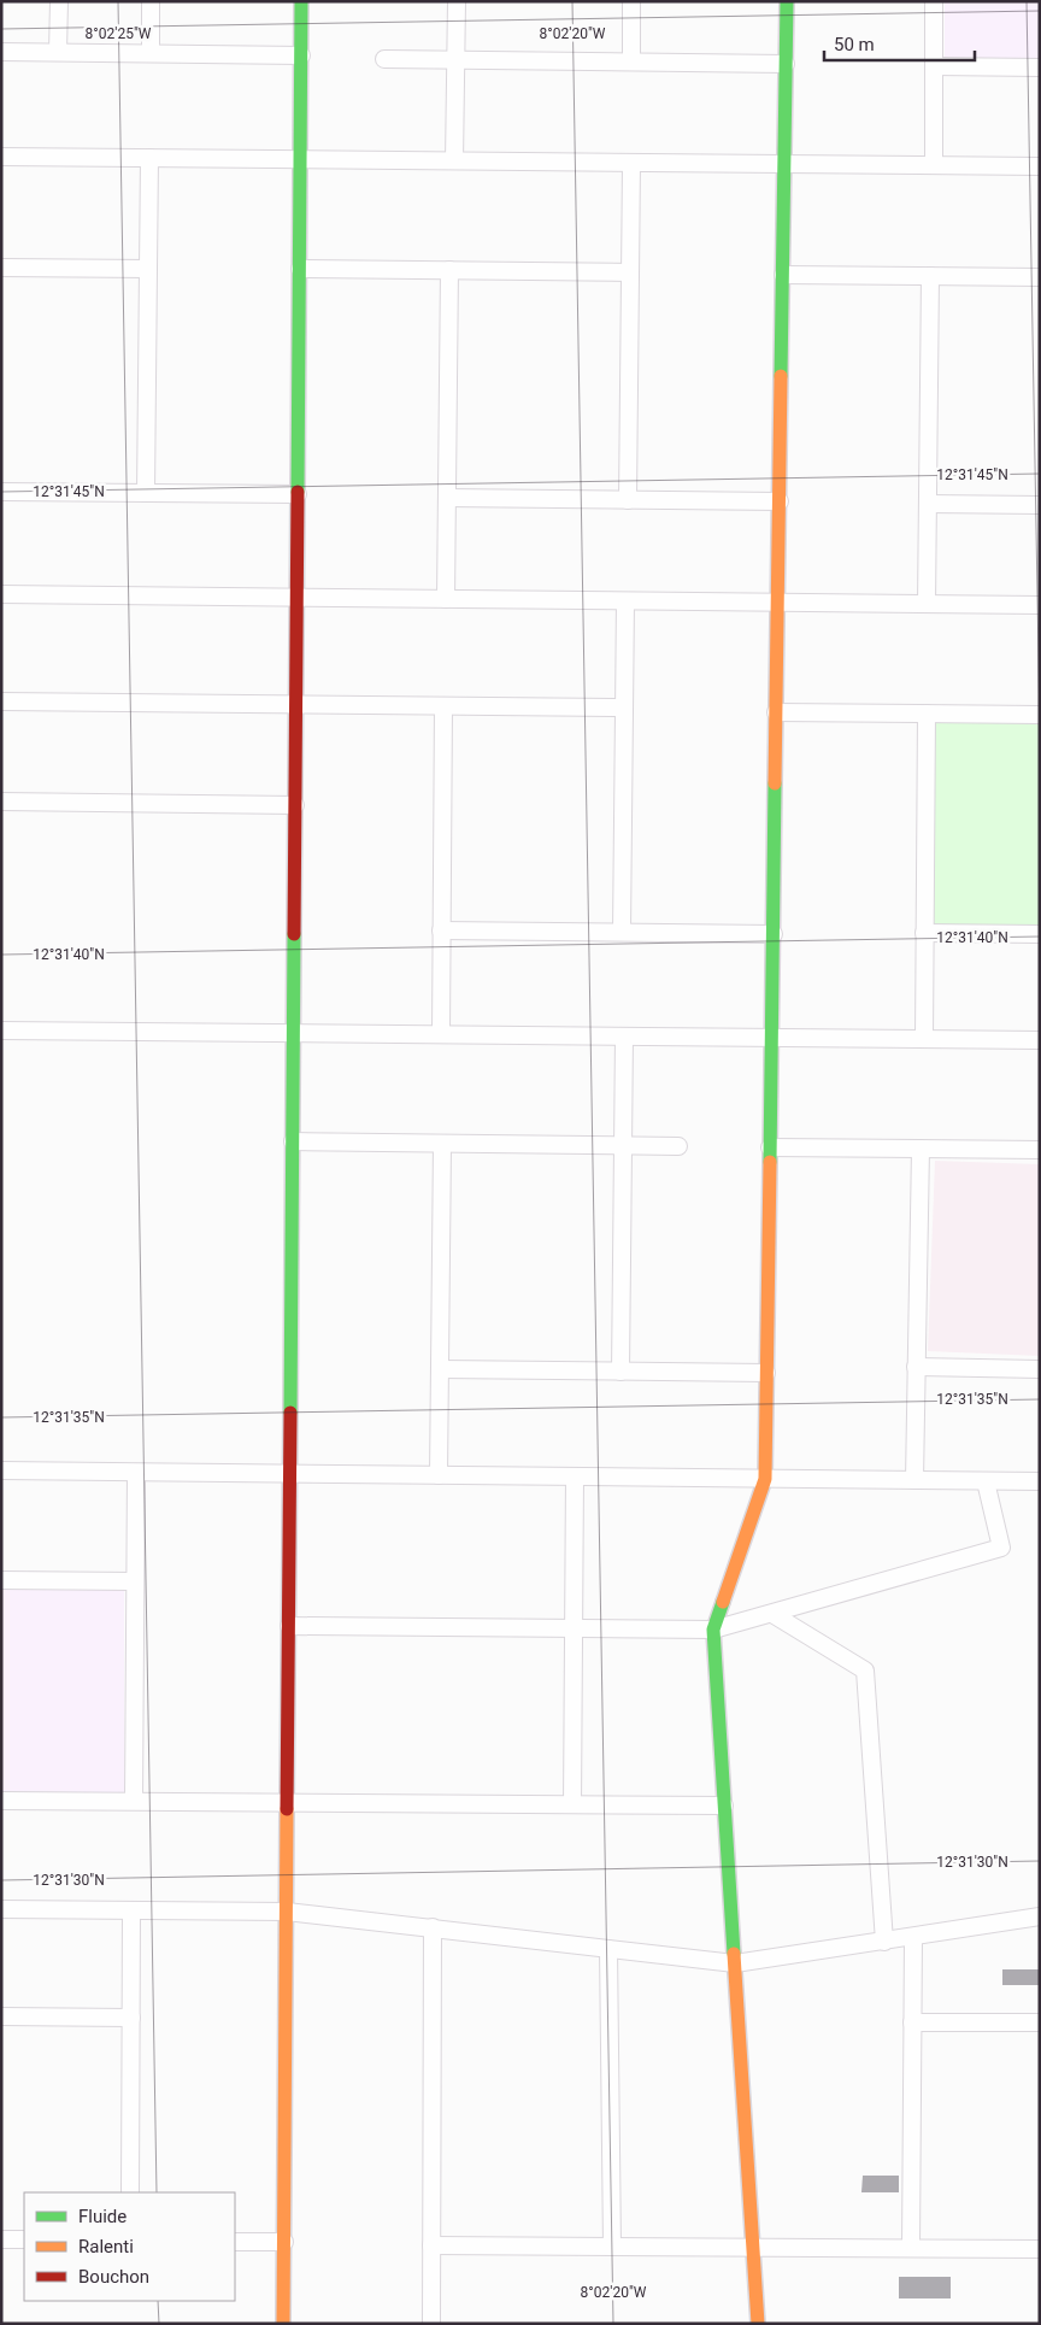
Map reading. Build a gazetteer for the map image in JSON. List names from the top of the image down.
{
  "legend": ["Fluide", "Ralenti", "Bouchon"],
  "scale_bar": "50 m",
  "coordinates": [
    "8°02'25\"W",
    "8°02'20\"W",
    "12°31'45\"N",
    "12°31'40\"N",
    "12°31'35\"N",
    "12°31'30\"N"
  ]
}
